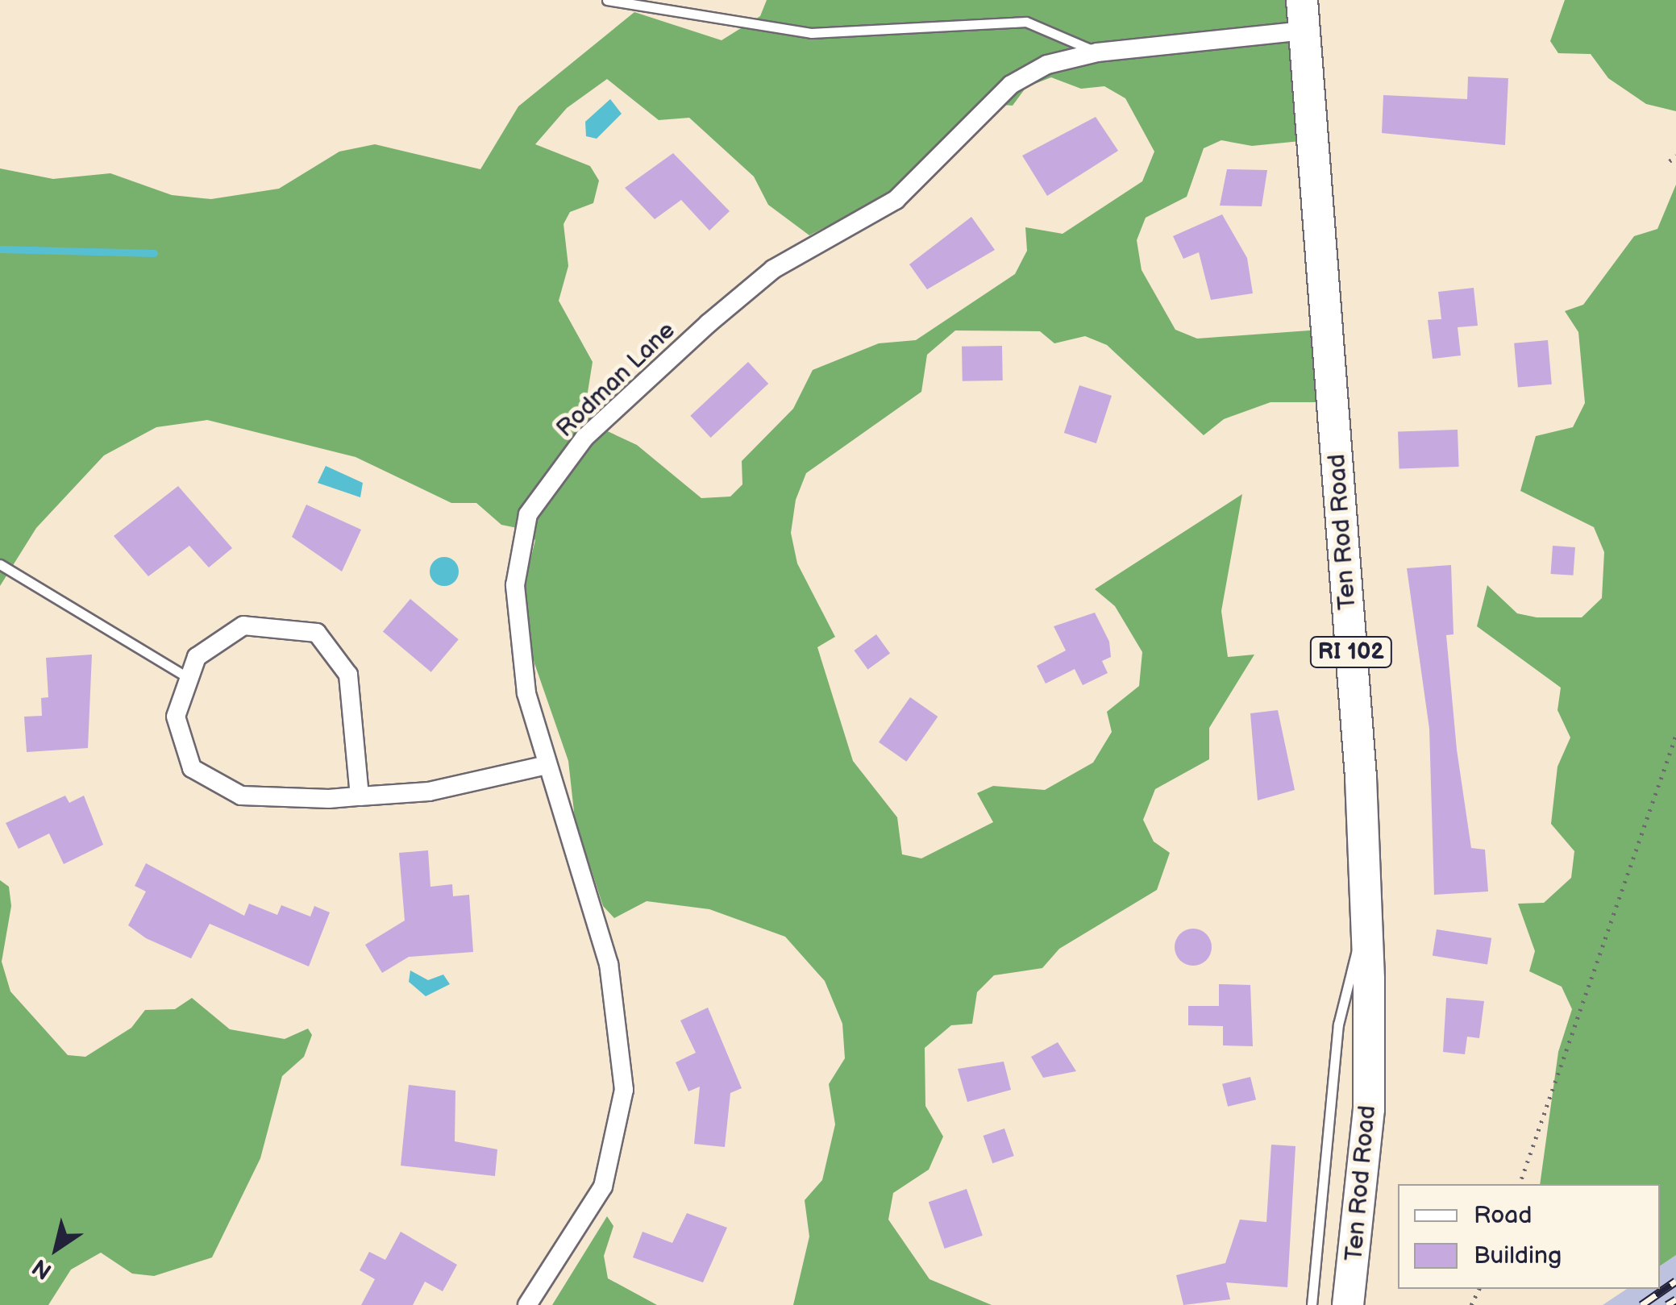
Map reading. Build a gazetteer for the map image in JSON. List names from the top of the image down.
{
  "streets": {
    "main road": ["Ten Rod Road", "RI 102"],
    "street": ["Rodman Lane"]
  },
  "crossings": [
    ["Rodman Lane", "Ten Rod Road"]
  ],
  "legend": ["Road", "Building"],
  "north": "bottom left"
}
